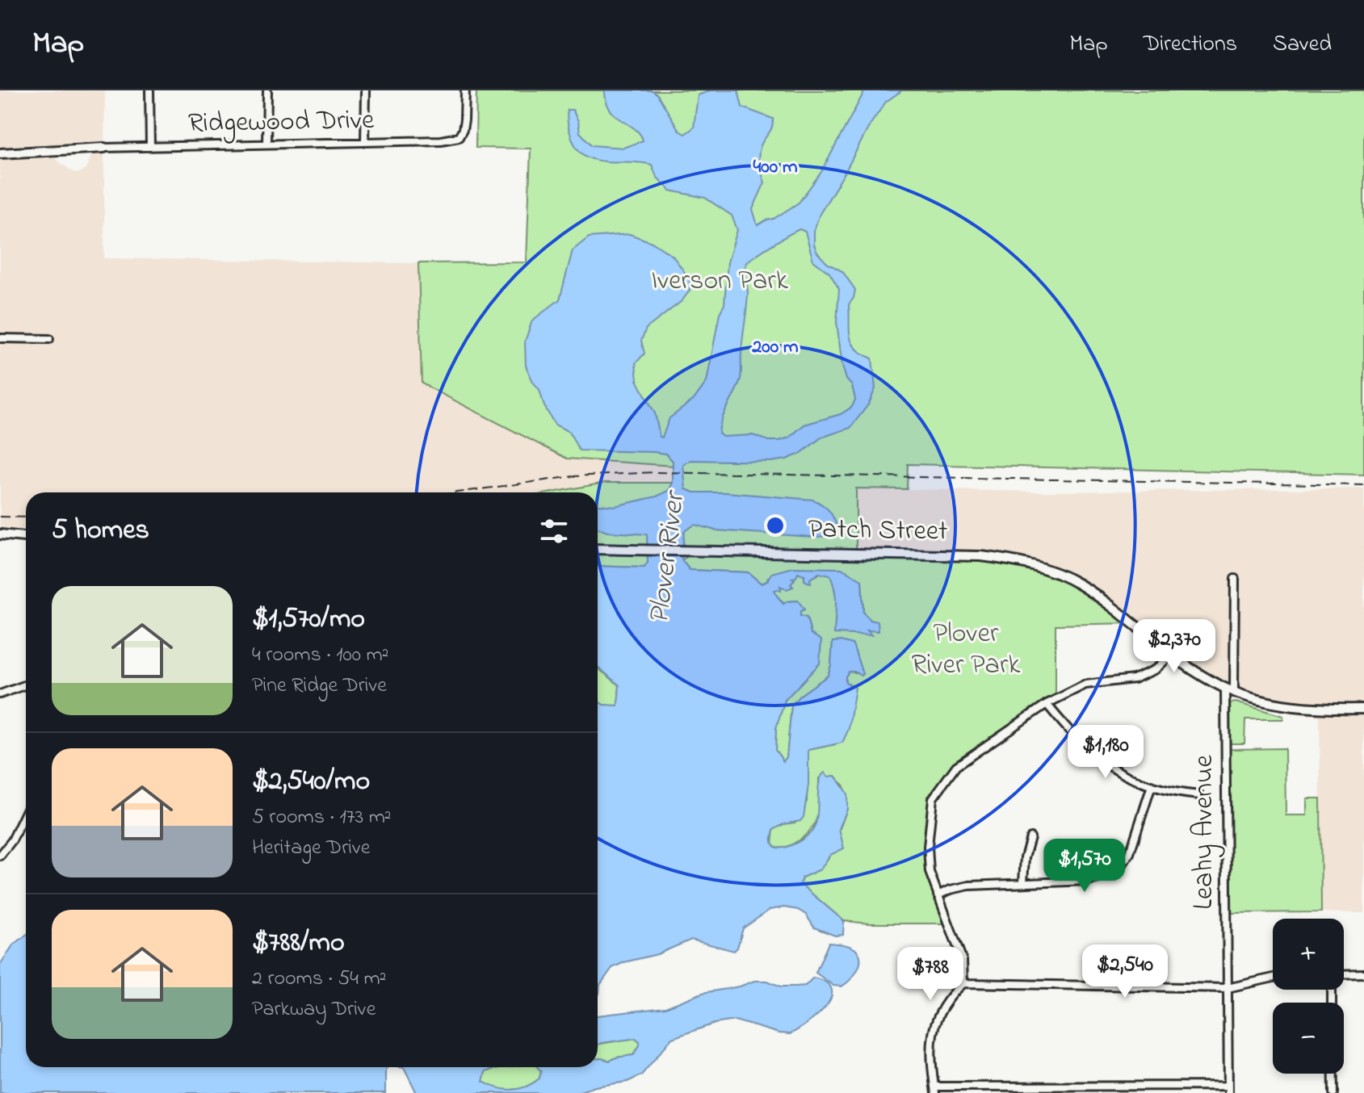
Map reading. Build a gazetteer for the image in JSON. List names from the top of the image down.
{
  "streets": {
    "street": ["Ridgewood Drive", "Patch Street", "Leahy Avenue"]
  },
  "crossings": [
    ["Patch Street", "Leahy Avenue"]
  ],
  "water": ["Plover River"],
  "parks": ["Iverson Park", "Plover River Park"],
  "page": {
    "header": "Map",
    "nav": ["Map", "Directions", "Saved"],
    "heading": "5 homes",
    "list": [
      {
        "name": "$1,570/mo",
        "note": "4 rooms · 100 m² · Pine Ridge Drive"
      },
      {
        "name": "$2,540/mo",
        "note": "5 rooms · 173 m² · Heritage Drive"
      },
      {
        "name": "$788/mo",
        "note": "2 rooms · 54 m² · Parkway Drive"
      }
    ],
    "price": [
      "$2,370",
      "$1,180",
      "$1,570",
      "$2,540",
      "$788"
    ],
    "map_buttons": ["+", "−"]
  },
  "rings": ["400 m", "200 m"]
}
